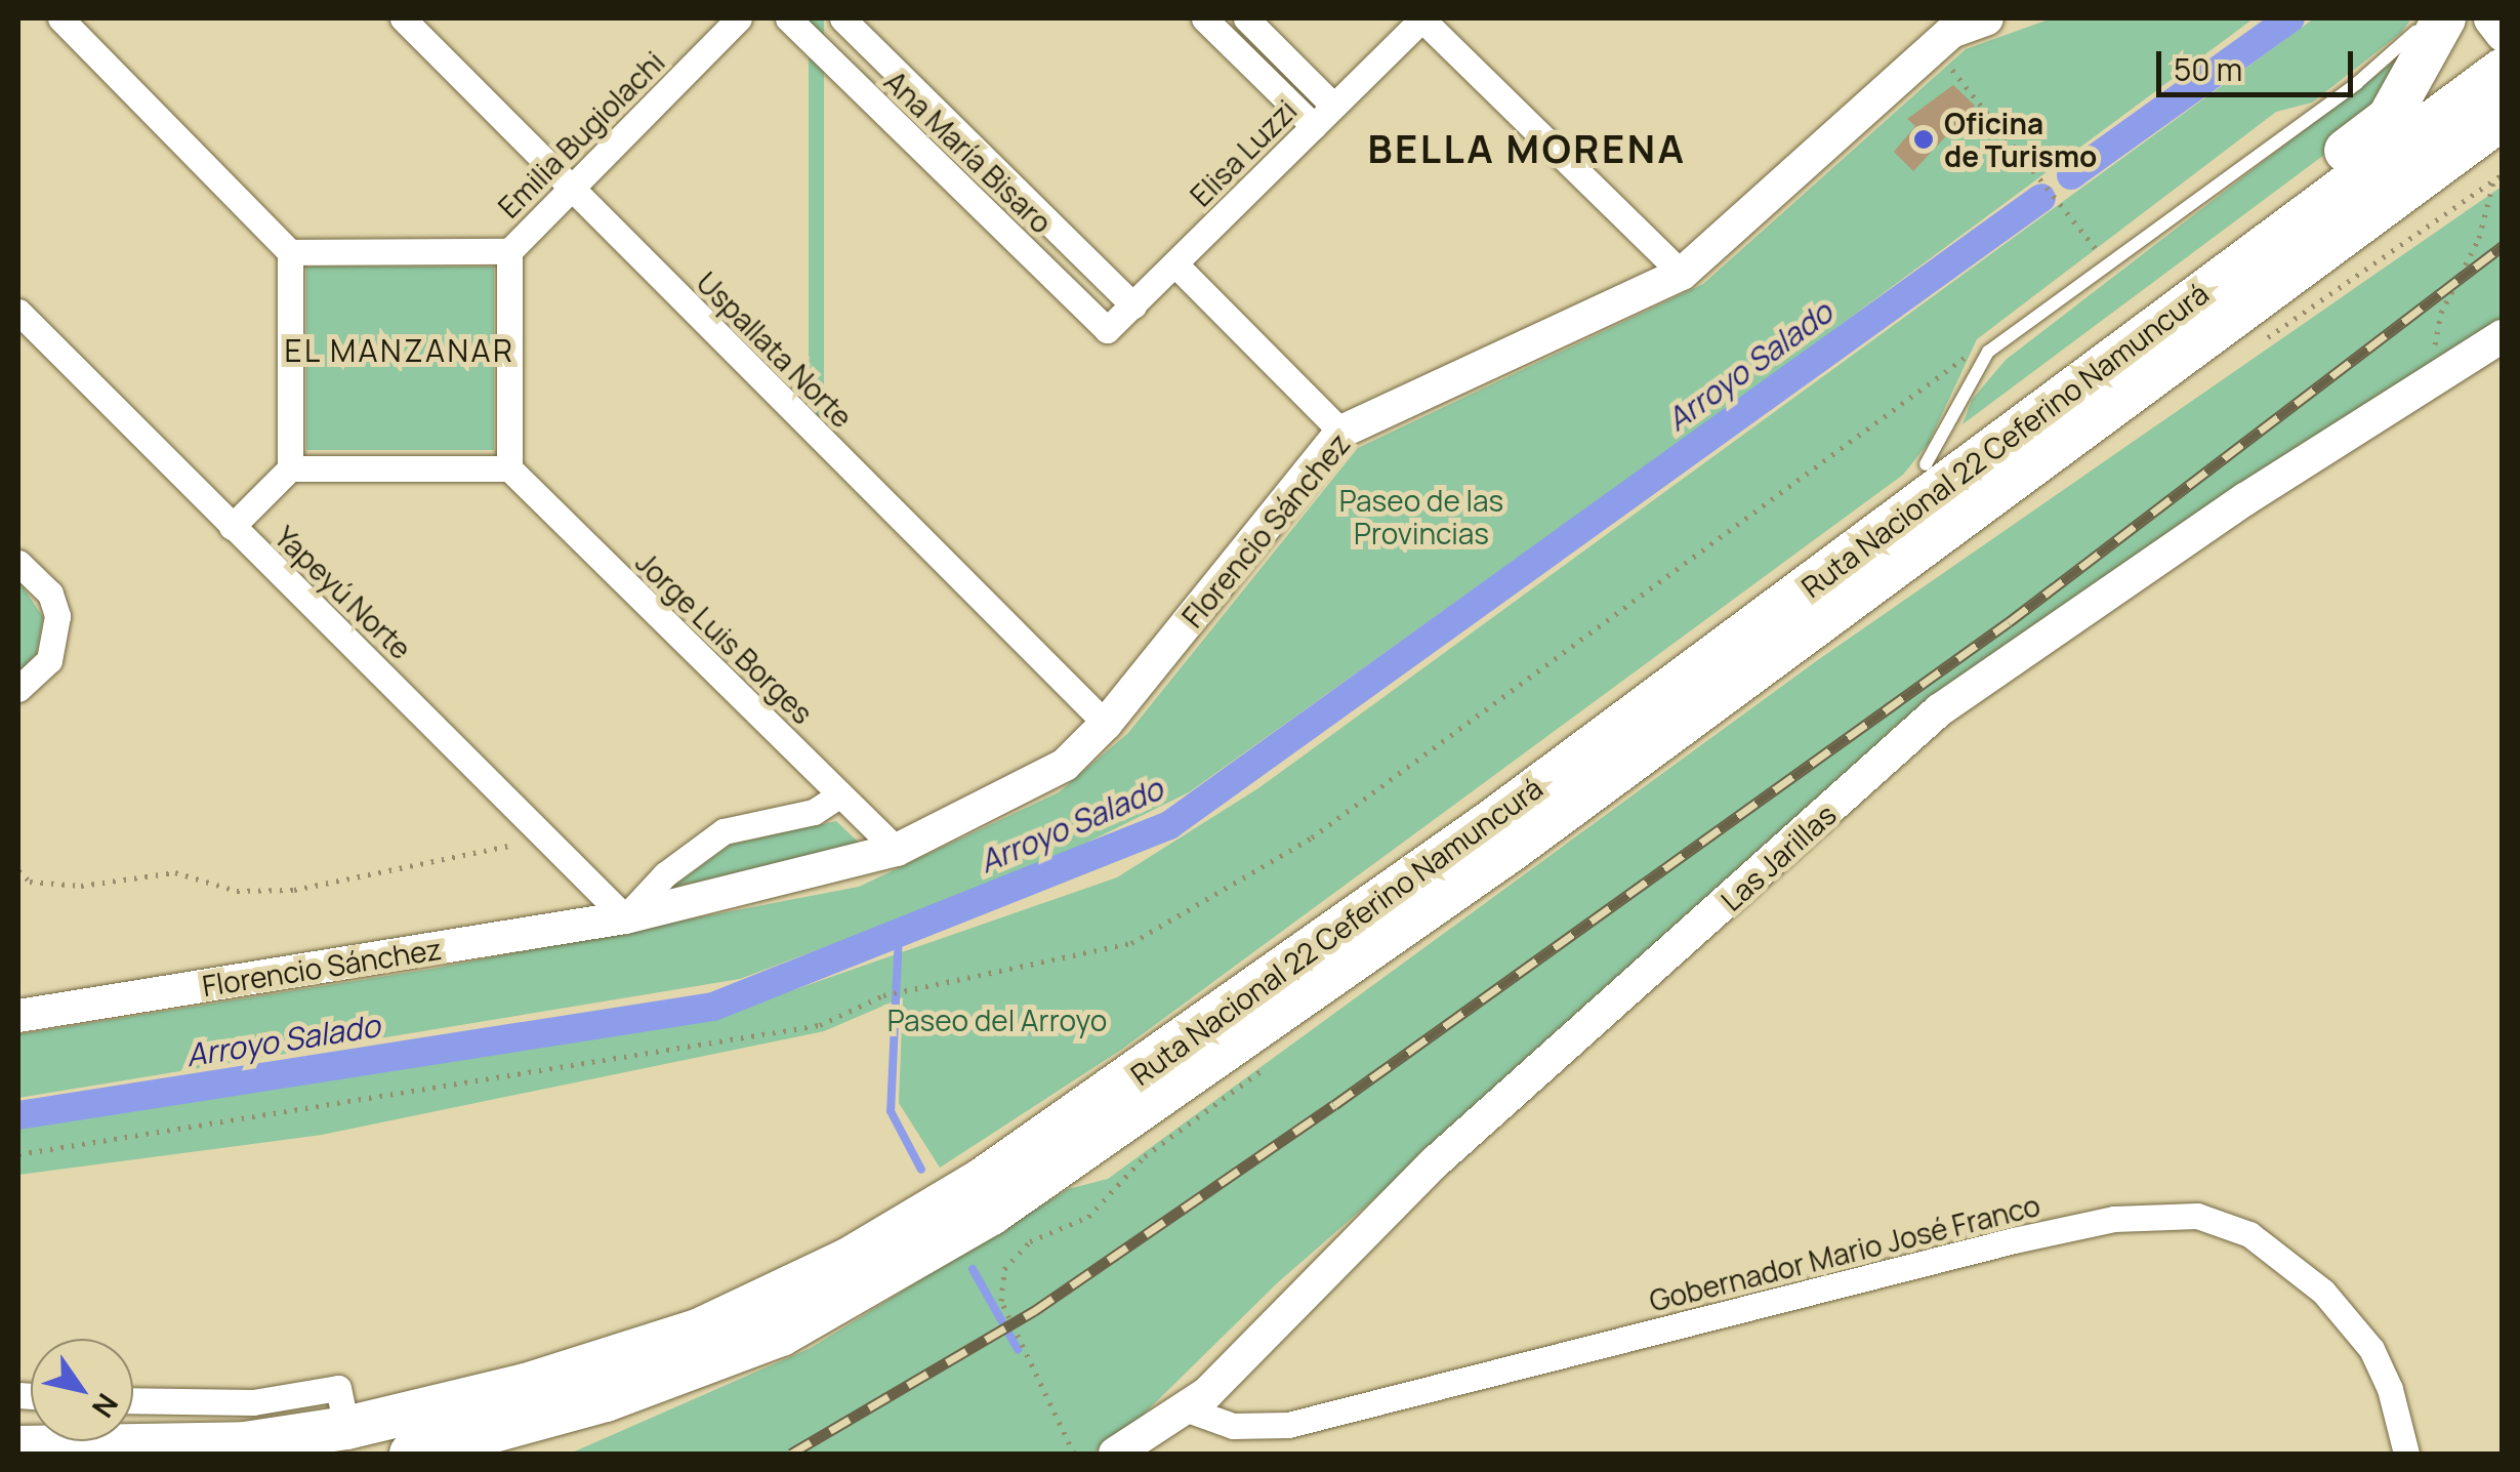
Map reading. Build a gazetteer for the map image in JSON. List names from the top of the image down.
{
  "streets": {
    "highway": ["Ruta Nacional 22 Ceferino Namuncurá"],
    "street": [
      "Emilia Bugiolachi",
      "Ana María Bisaro",
      "Elisa Luzzi",
      "Uspallata Norte",
      "Florencio Sánchez",
      "Yapeyú Norte",
      "Jorge Luis Borges",
      "Las Jarillas",
      "Gobernador Mario José Franco"
    ]
  },
  "crossings": [
    ["Emilia Bugiolachi", "Uspallata Norte"],
    ["Ana María Bisaro", "Elisa Luzzi"],
    ["Uspallata Norte", "Florencio Sánchez"],
    ["Florencio Sánchez", "Yapeyú Norte"],
    ["Florencio Sánchez", "Jorge Luis Borges"],
    ["Las Jarillas", "Gobernador Mario José Franco"]
  ],
  "districts": ["BELLA MORENA", "EL MANZANAR"],
  "water": ["Arroyo Salado"],
  "parks": ["Paseo de las Provincias", "Paseo del Arroyo"],
  "places": ["Oficina de Turismo"],
  "scale_bar": "50 m",
  "north": "bottom right"
}
